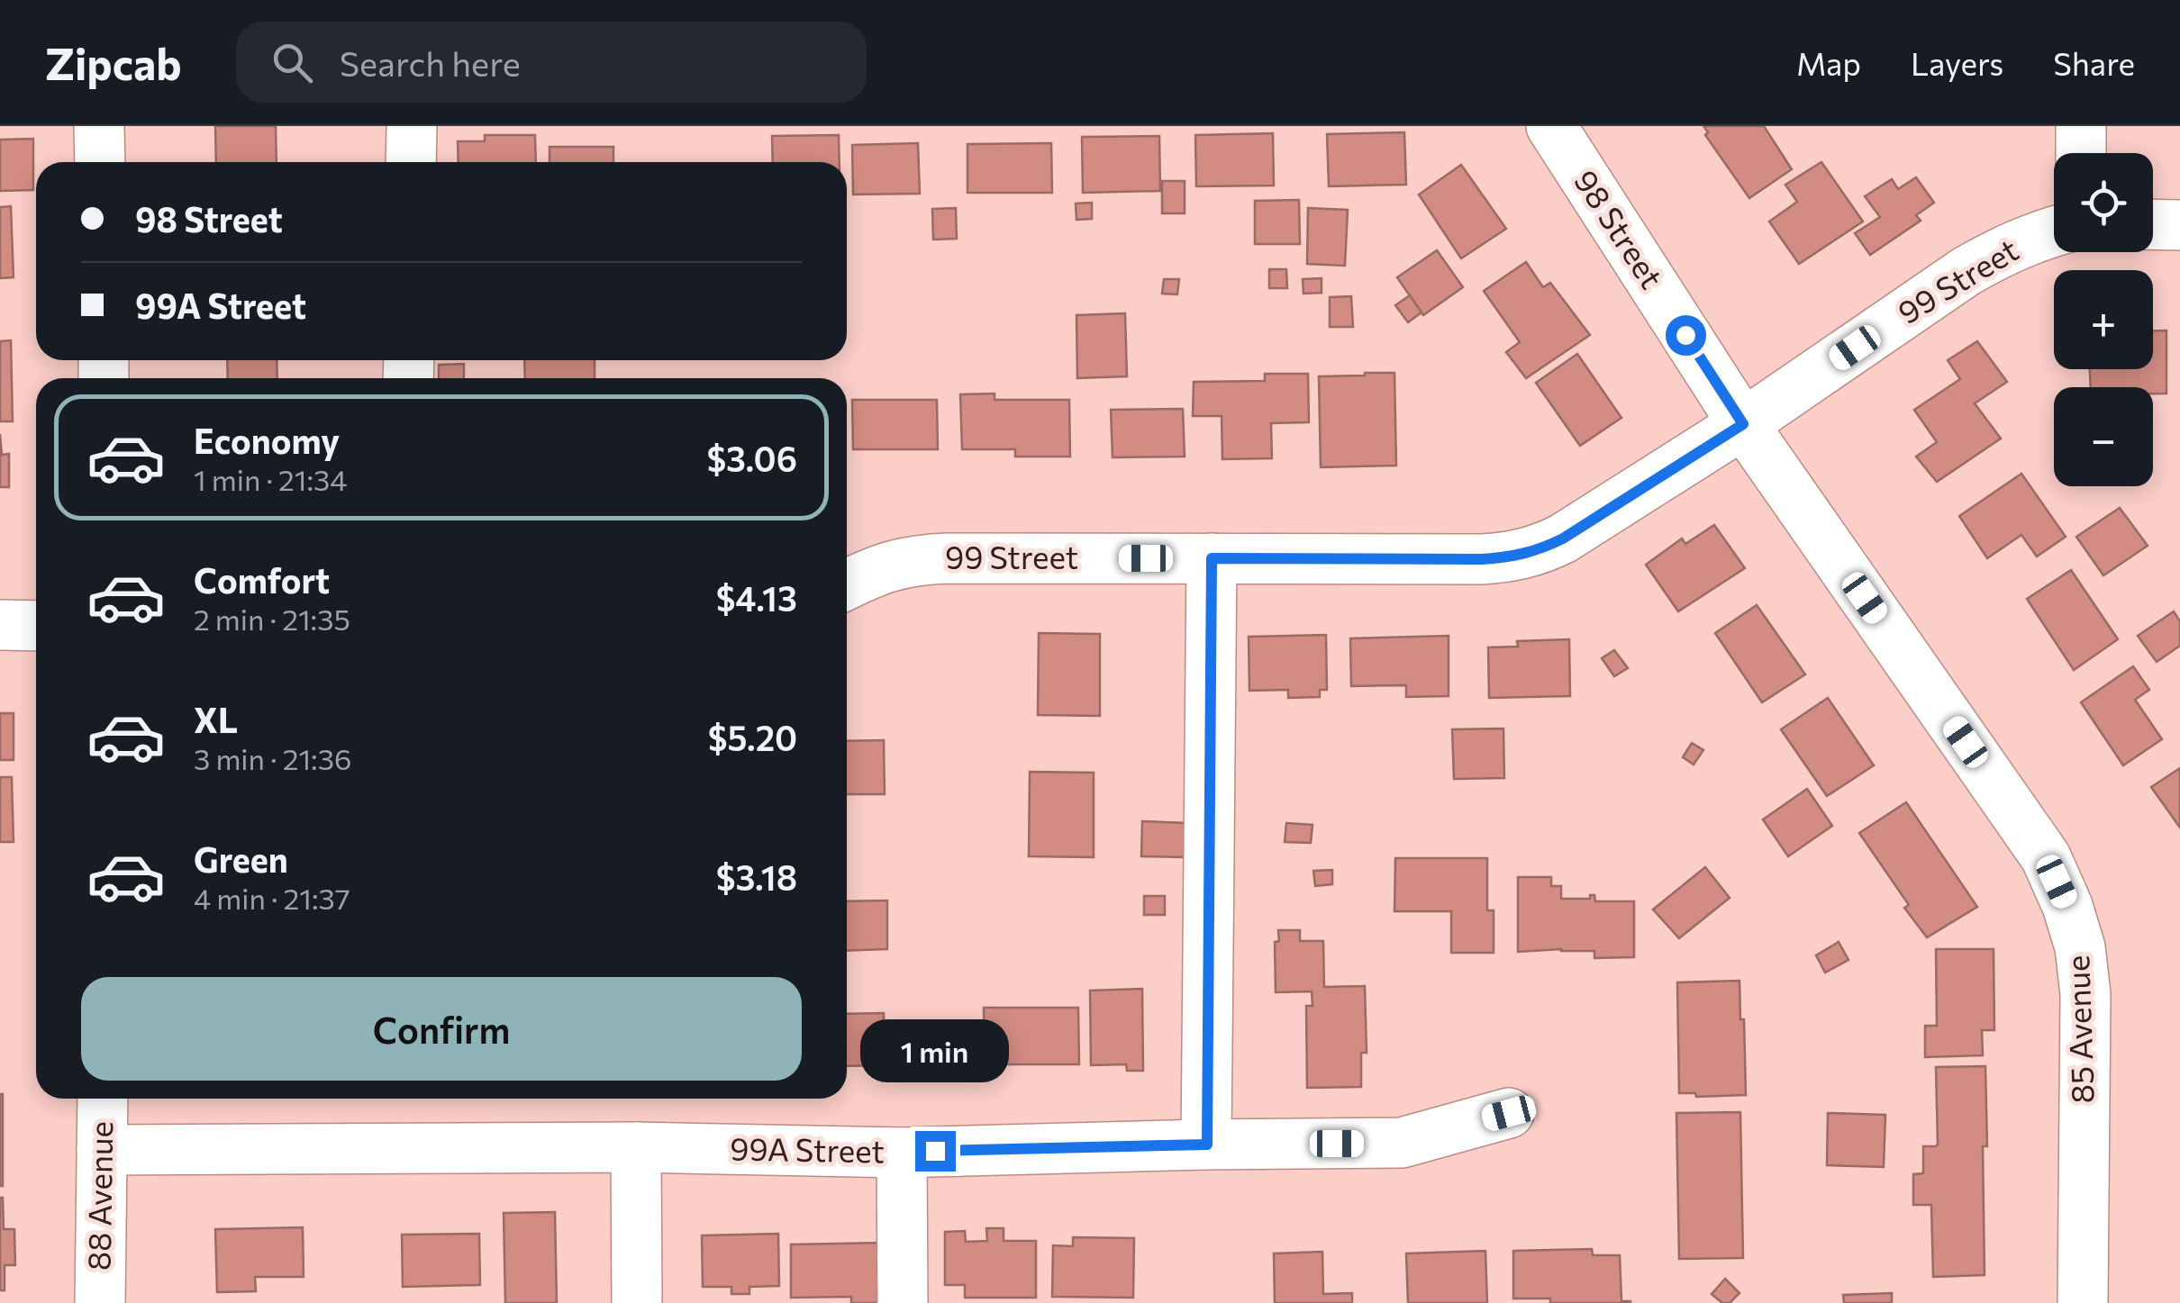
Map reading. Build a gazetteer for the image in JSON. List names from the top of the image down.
{
  "streets": {
    "street": [
      "98 Street",
      "99 Street",
      "85 Avenue",
      "99A Street",
      "88 Avenue"
    ]
  },
  "crossings": [
    ["98 Street", "99 Street"],
    ["98 Street", "85 Avenue"],
    ["99 Street", "85 Avenue"],
    ["99A Street", "88 Avenue"]
  ],
  "page": {
    "header": "Zipcab",
    "search": "Search here",
    "nav": ["Map", "Layers", "Share"],
    "map_buttons": ["+", "−"],
    "banner": ["98 Street", "99A Street"],
    "list": [
      {
        "name": "Economy",
        "note": "1 min · 21:34",
        "value": "$3.06"
      },
      {
        "name": "Comfort",
        "note": "2 min · 21:35",
        "value": "$4.13"
      },
      {
        "name": "XL",
        "note": "3 min · 21:36",
        "value": "$5.20"
      },
      {
        "name": "Green",
        "note": "4 min · 21:37",
        "value": "$3.18"
      }
    ],
    "buttons": "Confirm",
    "bubble": "1 min"
  }
}
